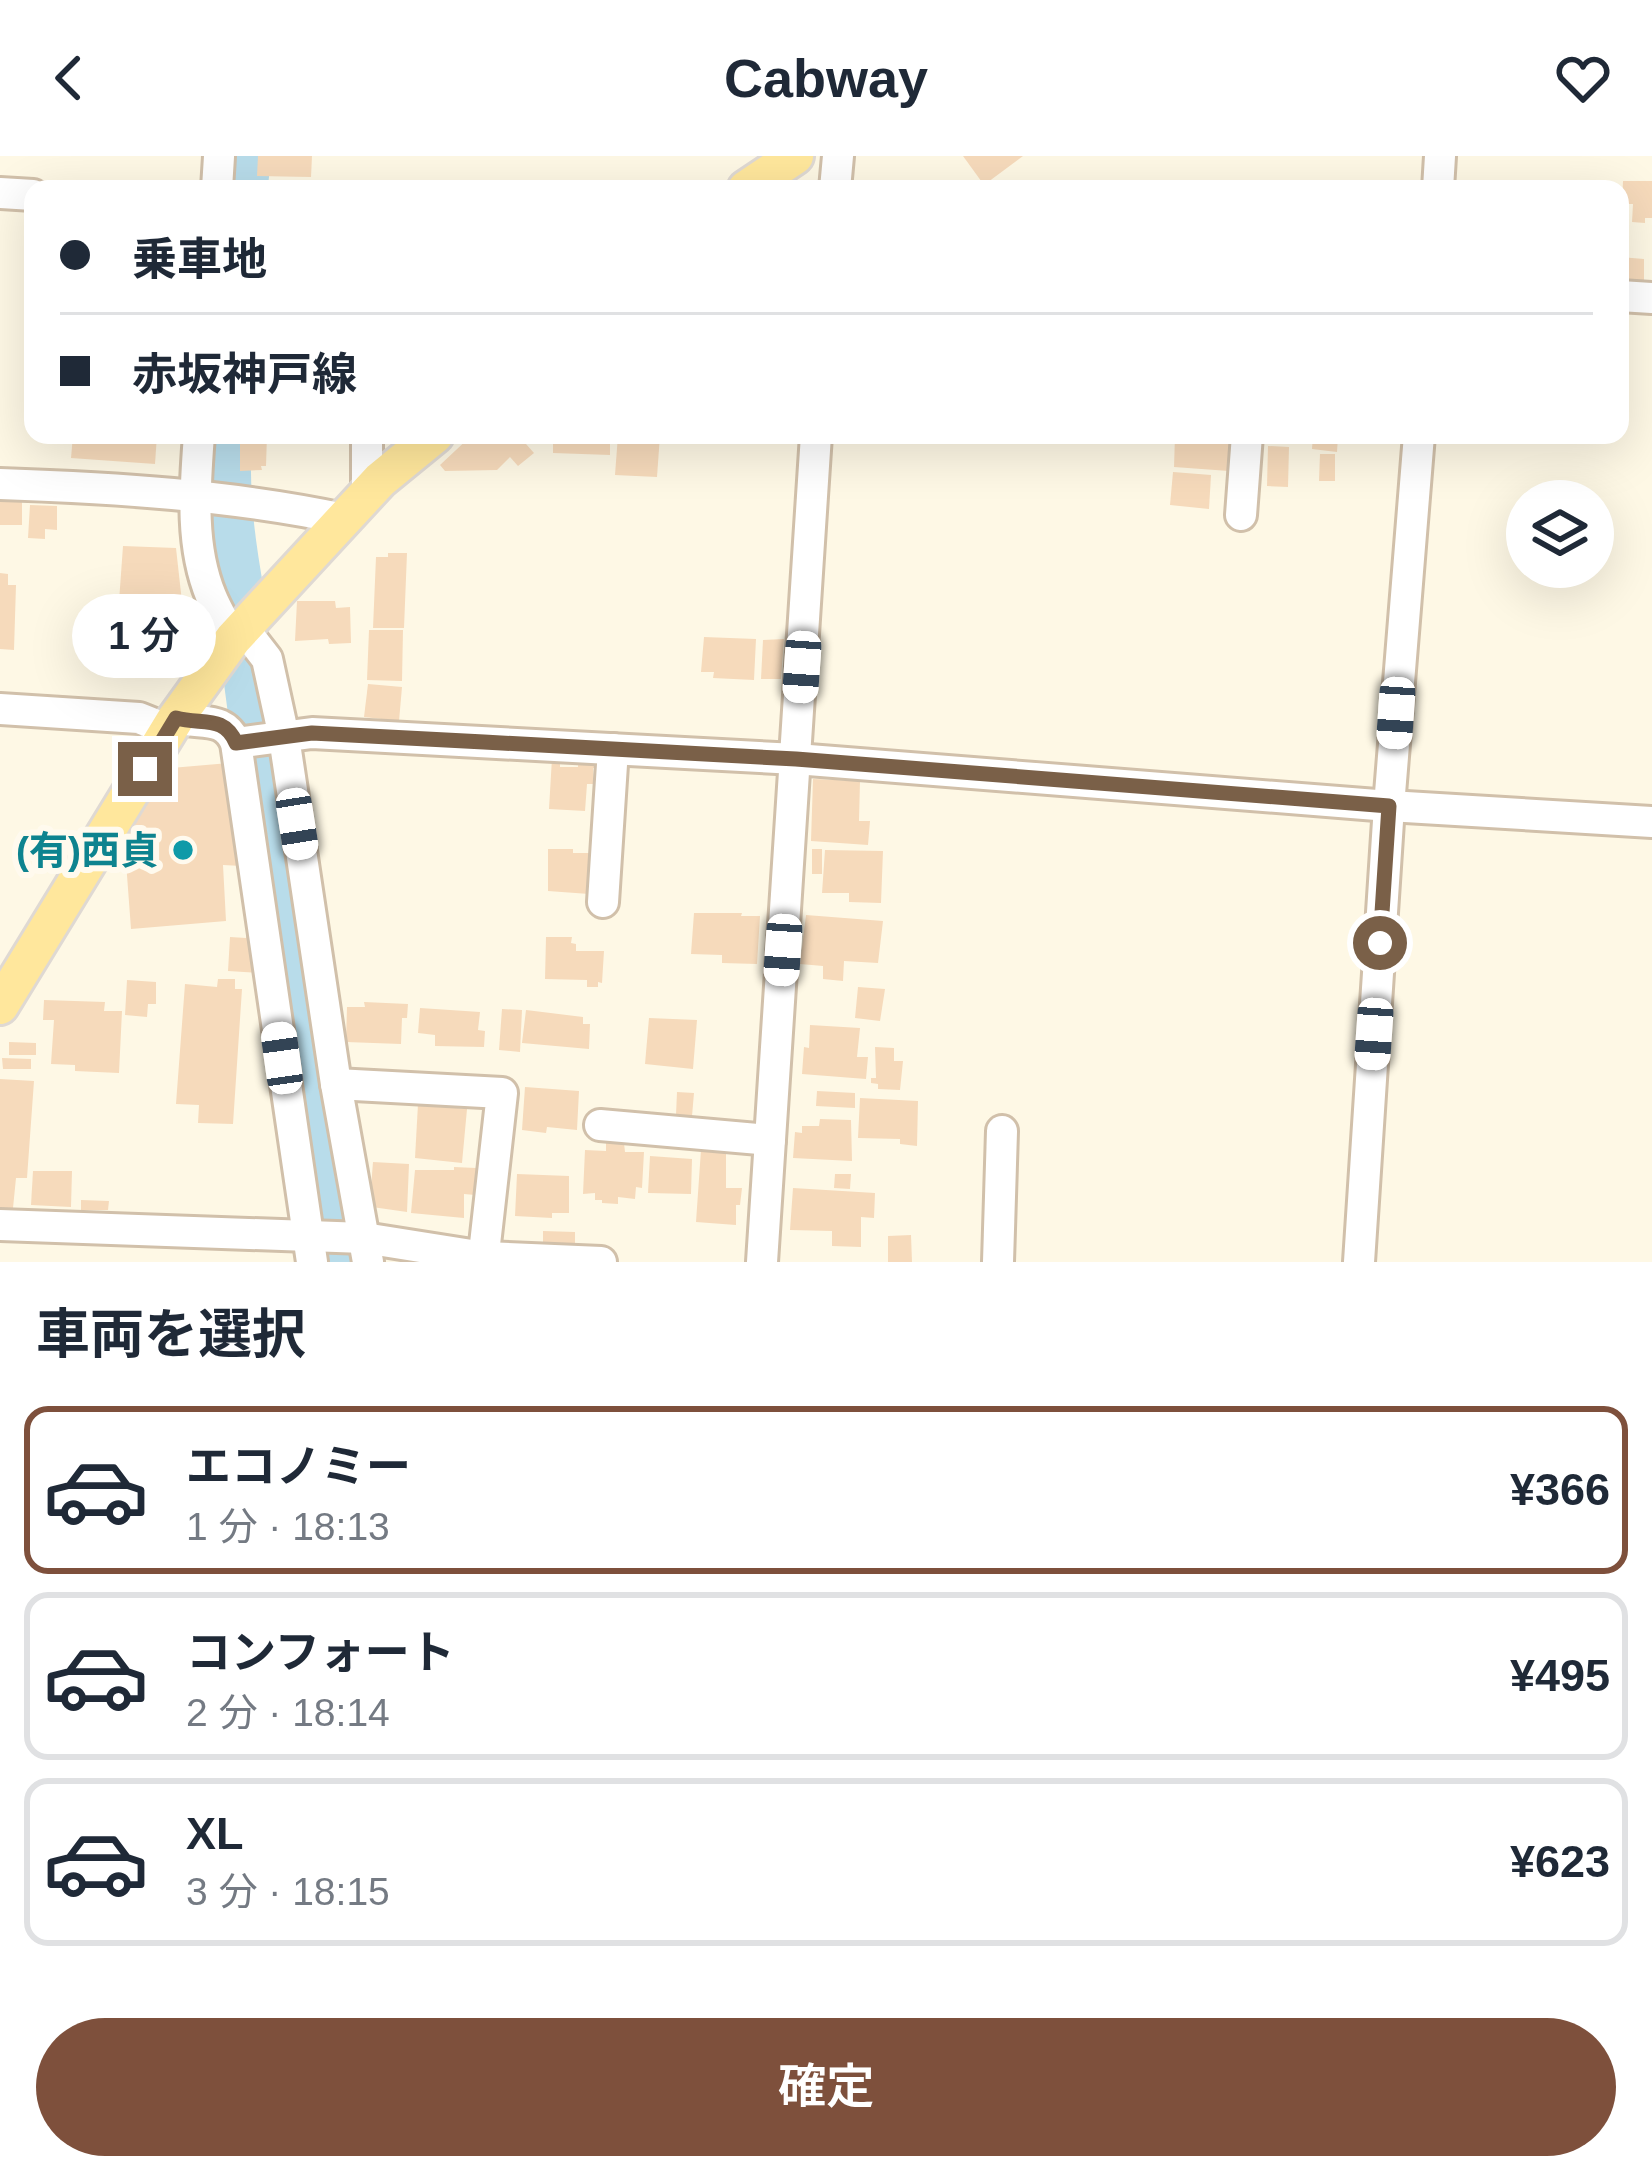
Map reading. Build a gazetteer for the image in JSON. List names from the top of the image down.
{
  "places": ["(有)西貞"],
  "page": {
    "header": "Cabway",
    "banner": ["乗車地", "赤坂神戸線"],
    "bubble": "1 分",
    "heading": "車両を選択",
    "list": [
      {
        "name": "エコノミー",
        "note": "1 分 · 18:13",
        "value": "¥366"
      },
      {
        "name": "コンフォート",
        "note": "2 分 · 18:14",
        "value": "¥495"
      },
      {
        "name": "XL",
        "note": "3 分 · 18:15",
        "value": "¥623"
      }
    ],
    "buttons": "確定"
  }
}
